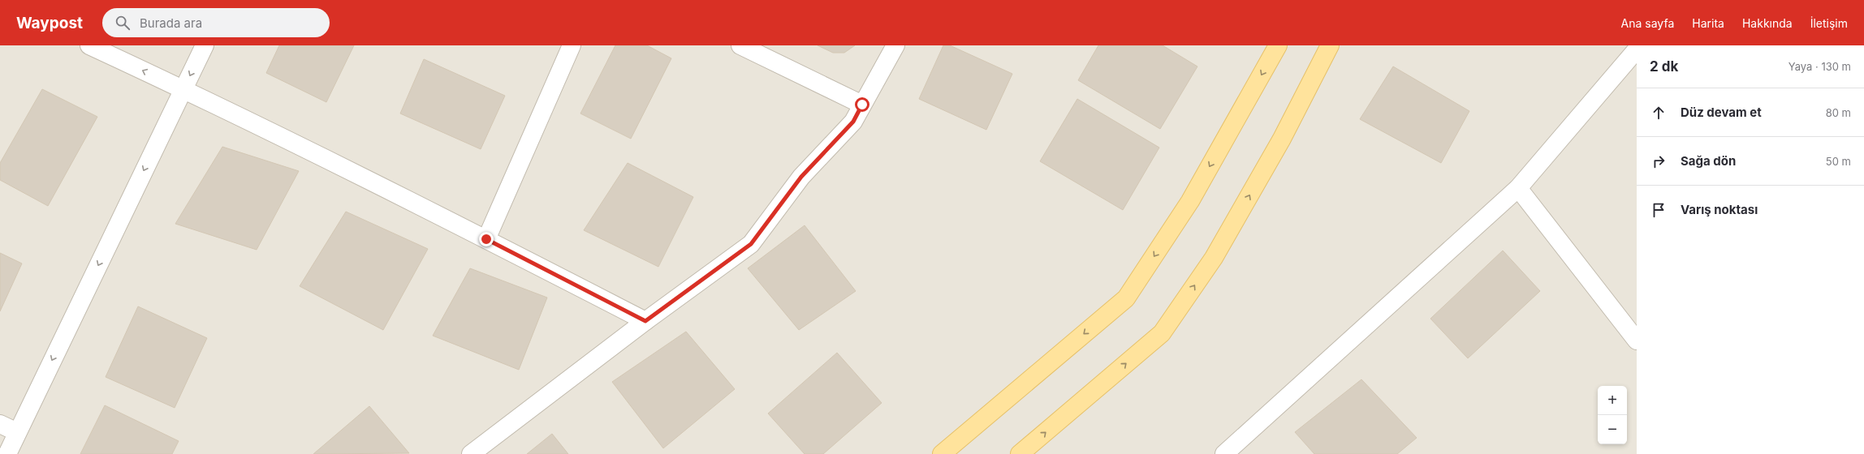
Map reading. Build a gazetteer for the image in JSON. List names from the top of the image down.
{
  "page": {
    "header": "Waypost",
    "search": "Burada ara",
    "nav": [
      "Ana sayfa",
      "Harita",
      "Hakkında",
      "İletişim"
    ],
    "heading": ["2 dk", "Yaya · 130 m"],
    "list": [
      ["Düz devam et", "80 m"],
      ["Sağa dön", "50 m"],
      "Varış noktası"
    ],
    "map_buttons": ["+", "−"]
  }
}
